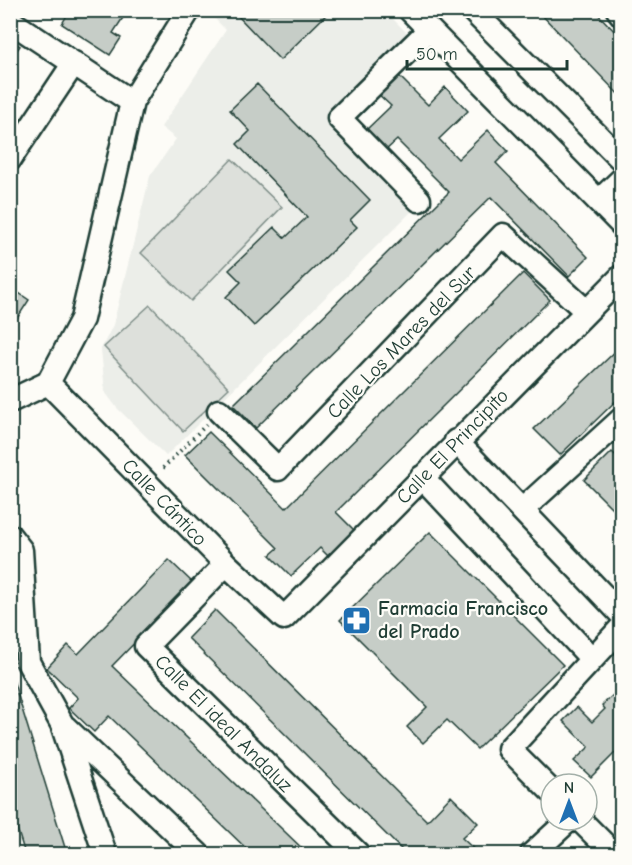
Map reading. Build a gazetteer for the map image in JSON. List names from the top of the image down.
{
  "streets": {
    "street": [
      "Calle Los Mares del Sur",
      "Calle El Principito",
      "Calle Cántico",
      "Calle El ideal Andaluz"
    ]
  },
  "crossings": [
    ["Calle Los Mares del Sur", "Calle El Principito"],
    ["Calle El Principito", "Calle Cántico"],
    ["Calle Cántico", "Calle El ideal Andaluz"]
  ],
  "places": {
    "pharmacy": ["Farmacia Francisco del Prado"]
  },
  "scale_bar": "50 m",
  "north": "top"
}
